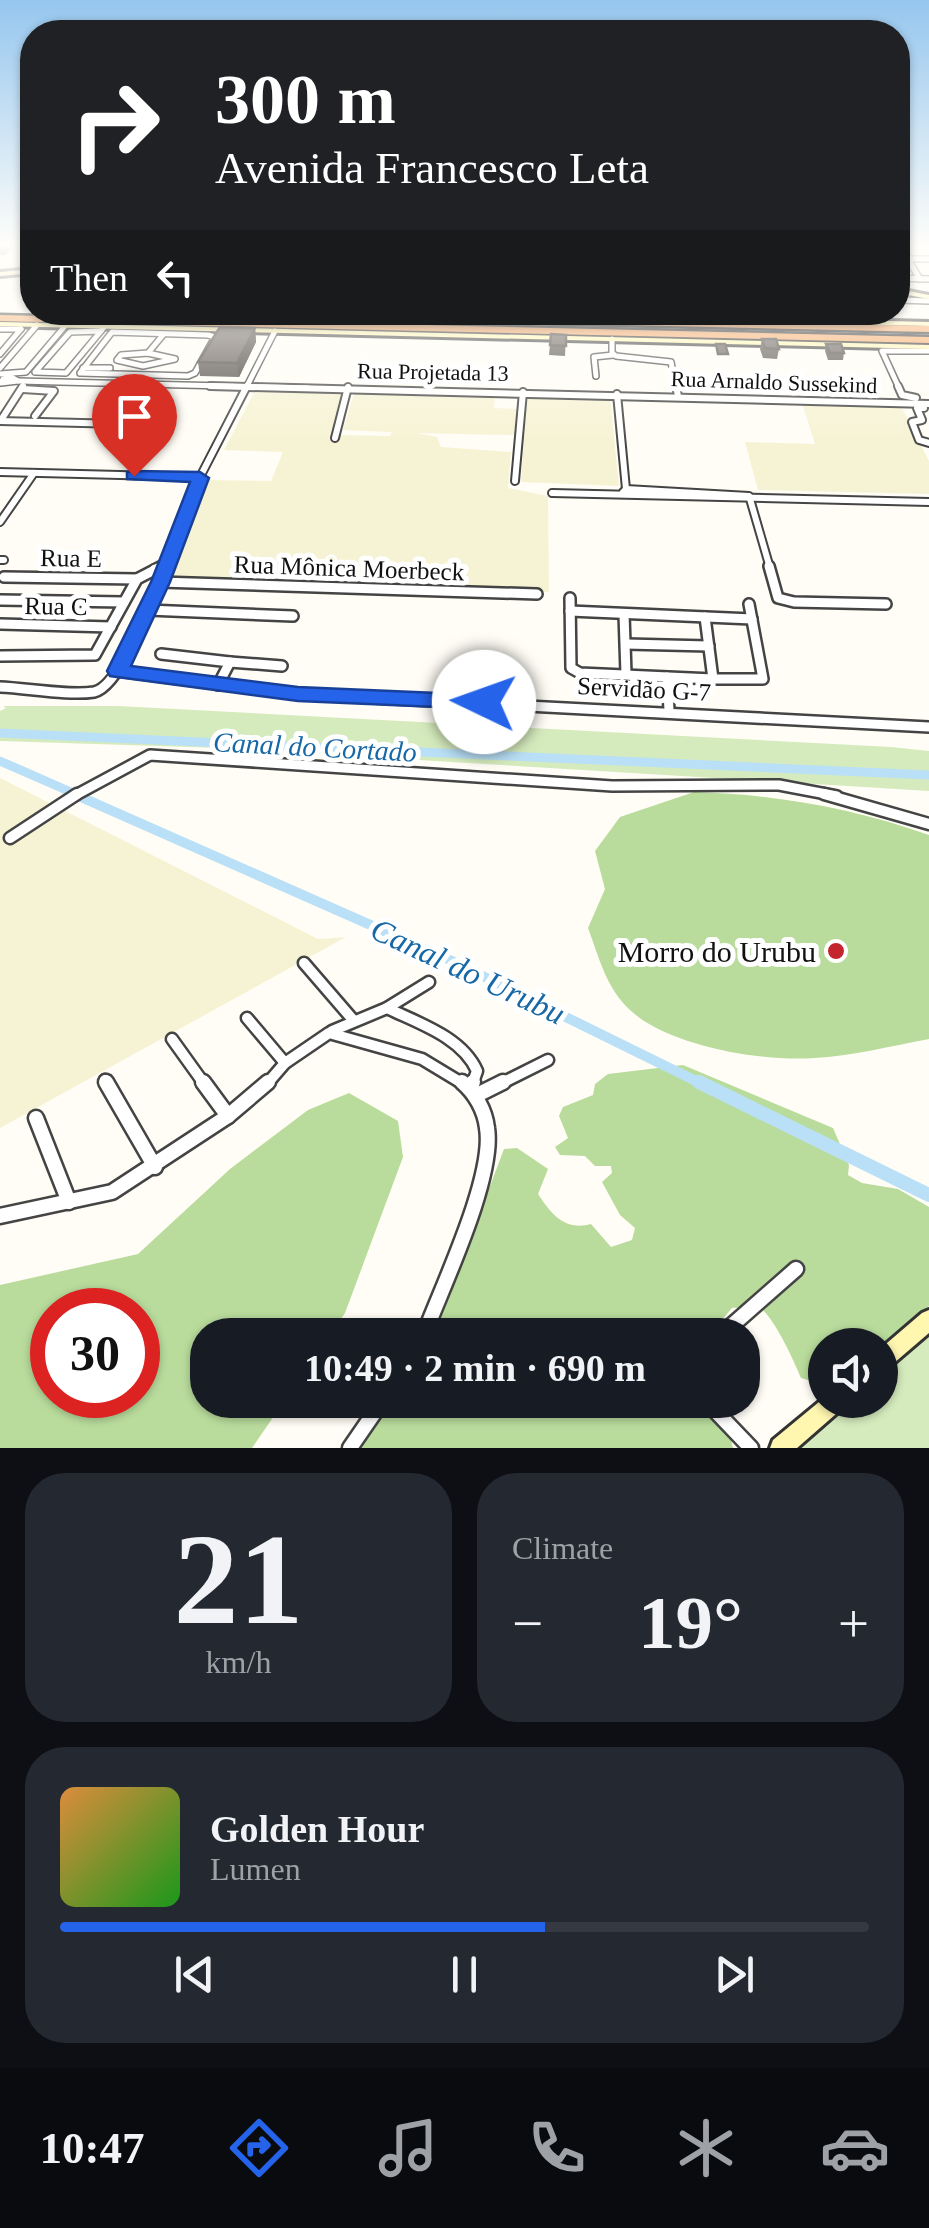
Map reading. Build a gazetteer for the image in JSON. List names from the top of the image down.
{
  "streets": {
    "street": [
      "Rua Projetada 13",
      "Rua Arnaldo Sussekind",
      "Rua E",
      "Rua Mônica Moerbeck",
      "Rua C",
      "Servidão G-7"
    ]
  },
  "crossings": [
    ["Rua Projetada 13", "Rua Arnaldo Sussekind"]
  ],
  "water": ["Canal do Cortado", "Canal do Urubu"],
  "places": ["Morro do Urubu"],
  "page": {
    "turn": ["300 m", "Avenida Francesco Leta"],
    "then": "Then",
    "limit": "30",
    "trip": "10:49 · 2 min · 690 m",
    "tile": [
      ["21", "km/h"],
      "Climate"
    ],
    "heat": ["−", "19°", "+"],
    "song": ["Golden Hour", "Lumen"],
    "tabs": "10:47"
  }
}
